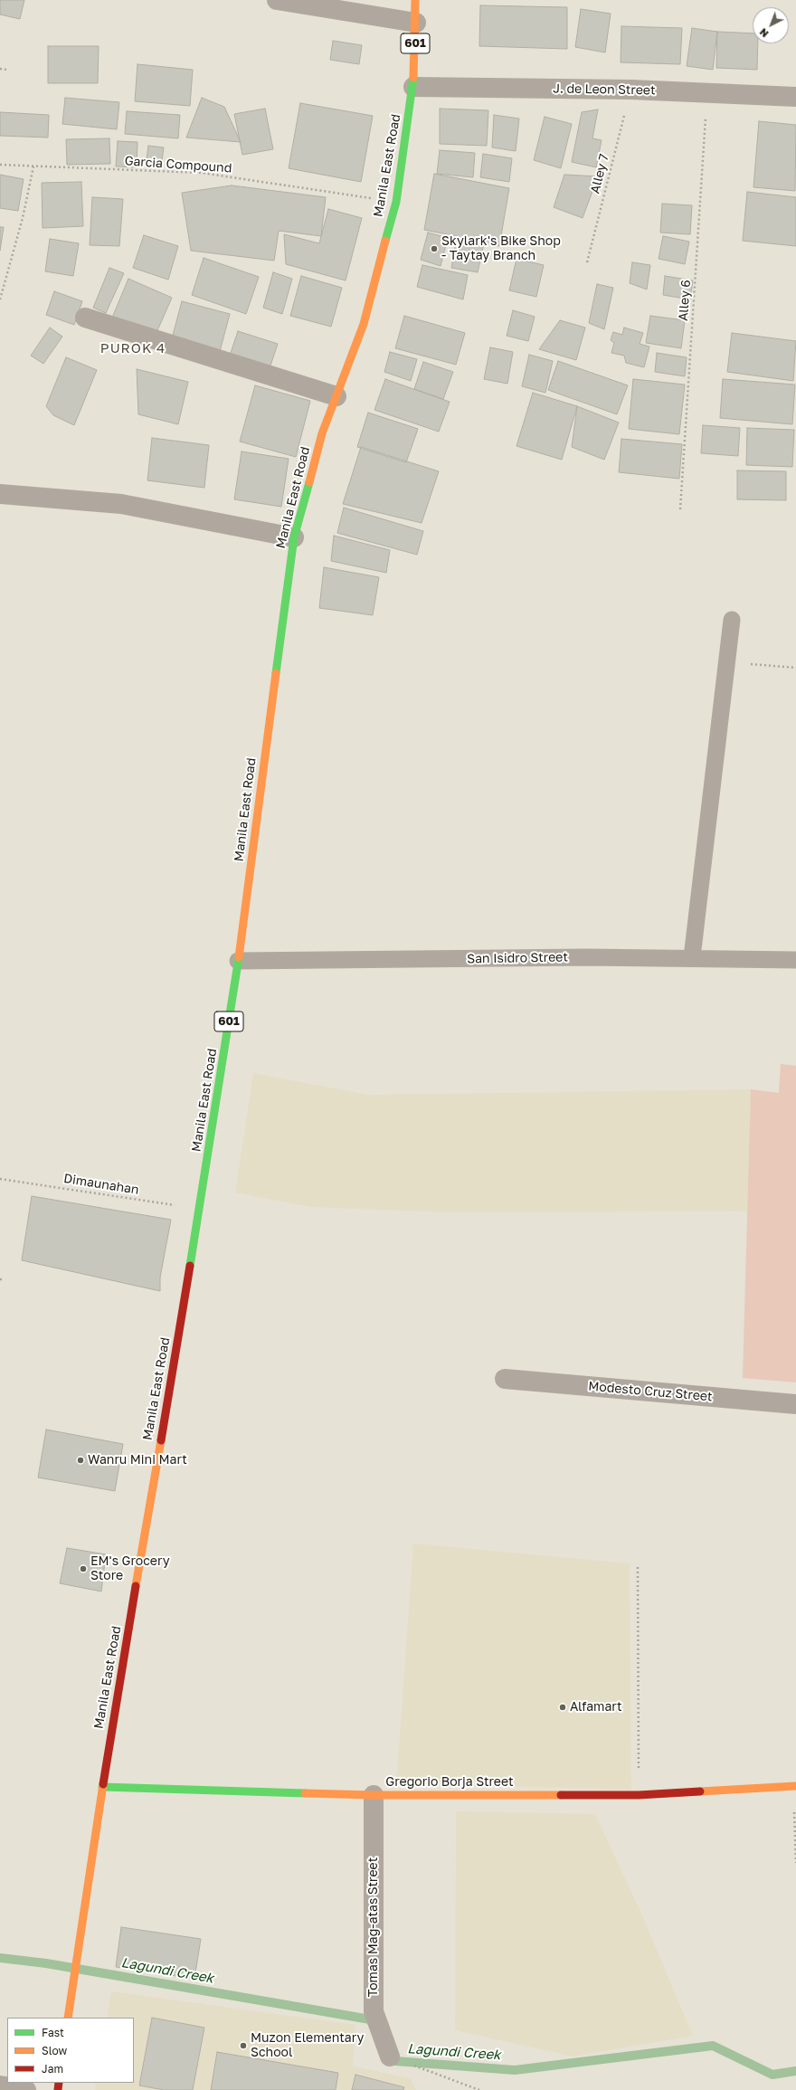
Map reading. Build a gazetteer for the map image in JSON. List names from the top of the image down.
{
  "streets": {
    "main road": ["601", "Manila East Road", "Gregorio Borja Street"],
    "street": ["J. de Leon Street", "Modesto Cruz Street", "Tomas Mag-atas Street"],
    "lane": ["San Isidro Street"],
    "path": [
      "Garcia Compound",
      "Alley 7",
      "Alley 6",
      "Dimaunahan"
    ]
  },
  "crossings": [
    ["601", "J. de Leon Street"],
    ["601", "Manila East Road"],
    ["J. de Leon Street", "Manila East Road"],
    ["J. de Leon Street", "Alley 7"],
    ["J. de Leon Street", "Alley 6"],
    ["Garcia Compound", "Manila East Road"],
    ["Manila East Road", "San Isidro Street"],
    ["Manila East Road", "Dimaunahan"],
    ["Manila East Road", "Gregorio Borja Street"],
    ["Gregorio Borja Street", "Tomas Mag-atas Street"]
  ],
  "districts": ["PUROK 4"],
  "water": ["Lagundi Creek"],
  "places": [
    "Skylark's Bike Shop - Taytay Branch",
    "Wanru Mini Mart",
    "EM's Grocery Store",
    "Alfamart",
    "Muzon Elementary School"
  ],
  "legend": ["Fast", "Slow", "Jam"],
  "north": "bottom left"
}
